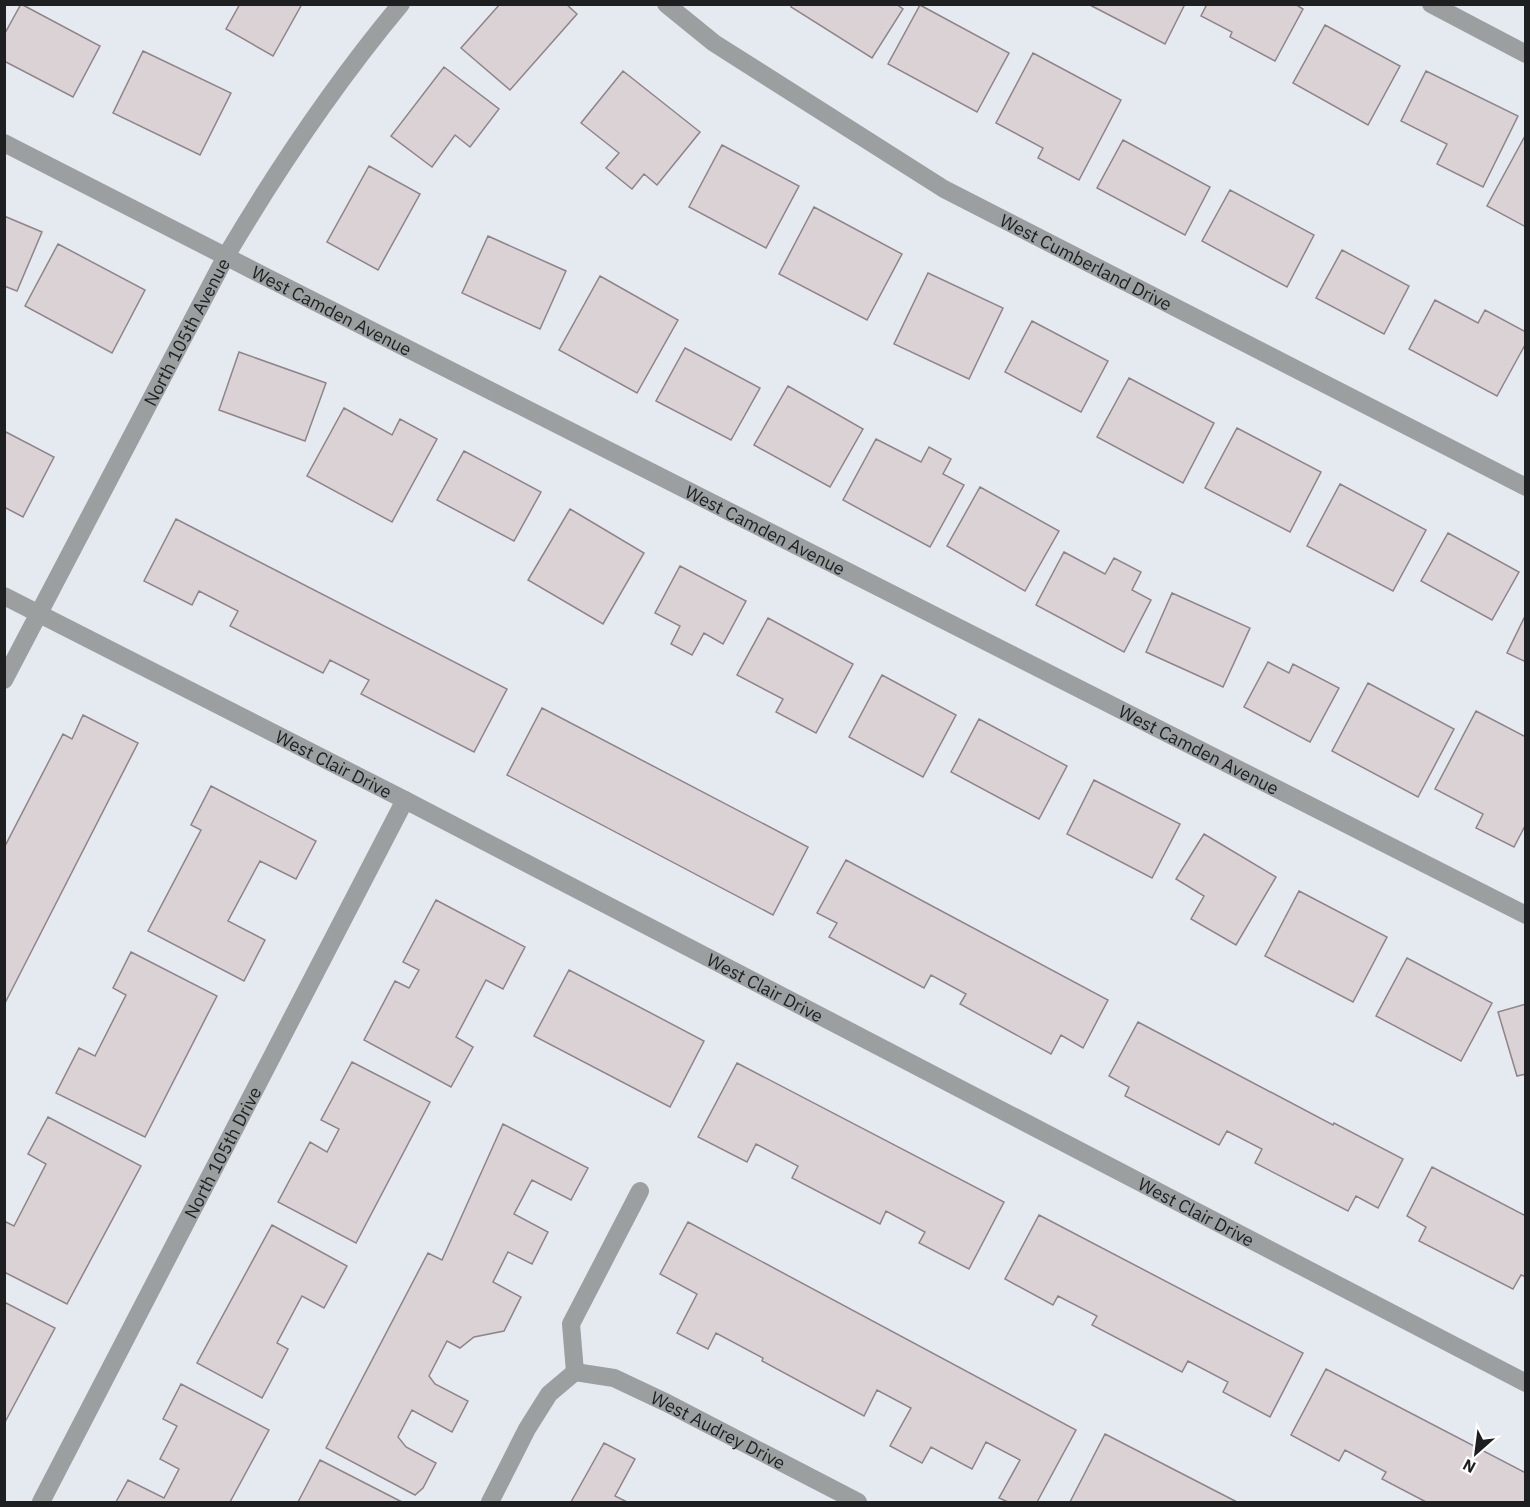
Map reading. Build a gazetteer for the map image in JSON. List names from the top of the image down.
{
  "streets": {
    "street": [
      "West Cumberland Drive",
      "West Camden Avenue",
      "North 105th Avenue",
      "West Clair Drive",
      "North 105th Drive",
      "West Audrey Drive"
    ]
  },
  "crossings": [
    ["West Camden Avenue", "North 105th Avenue"],
    ["North 105th Avenue", "West Clair Drive"],
    ["West Clair Drive", "North 105th Drive"]
  ],
  "north": "bottom left"
}
